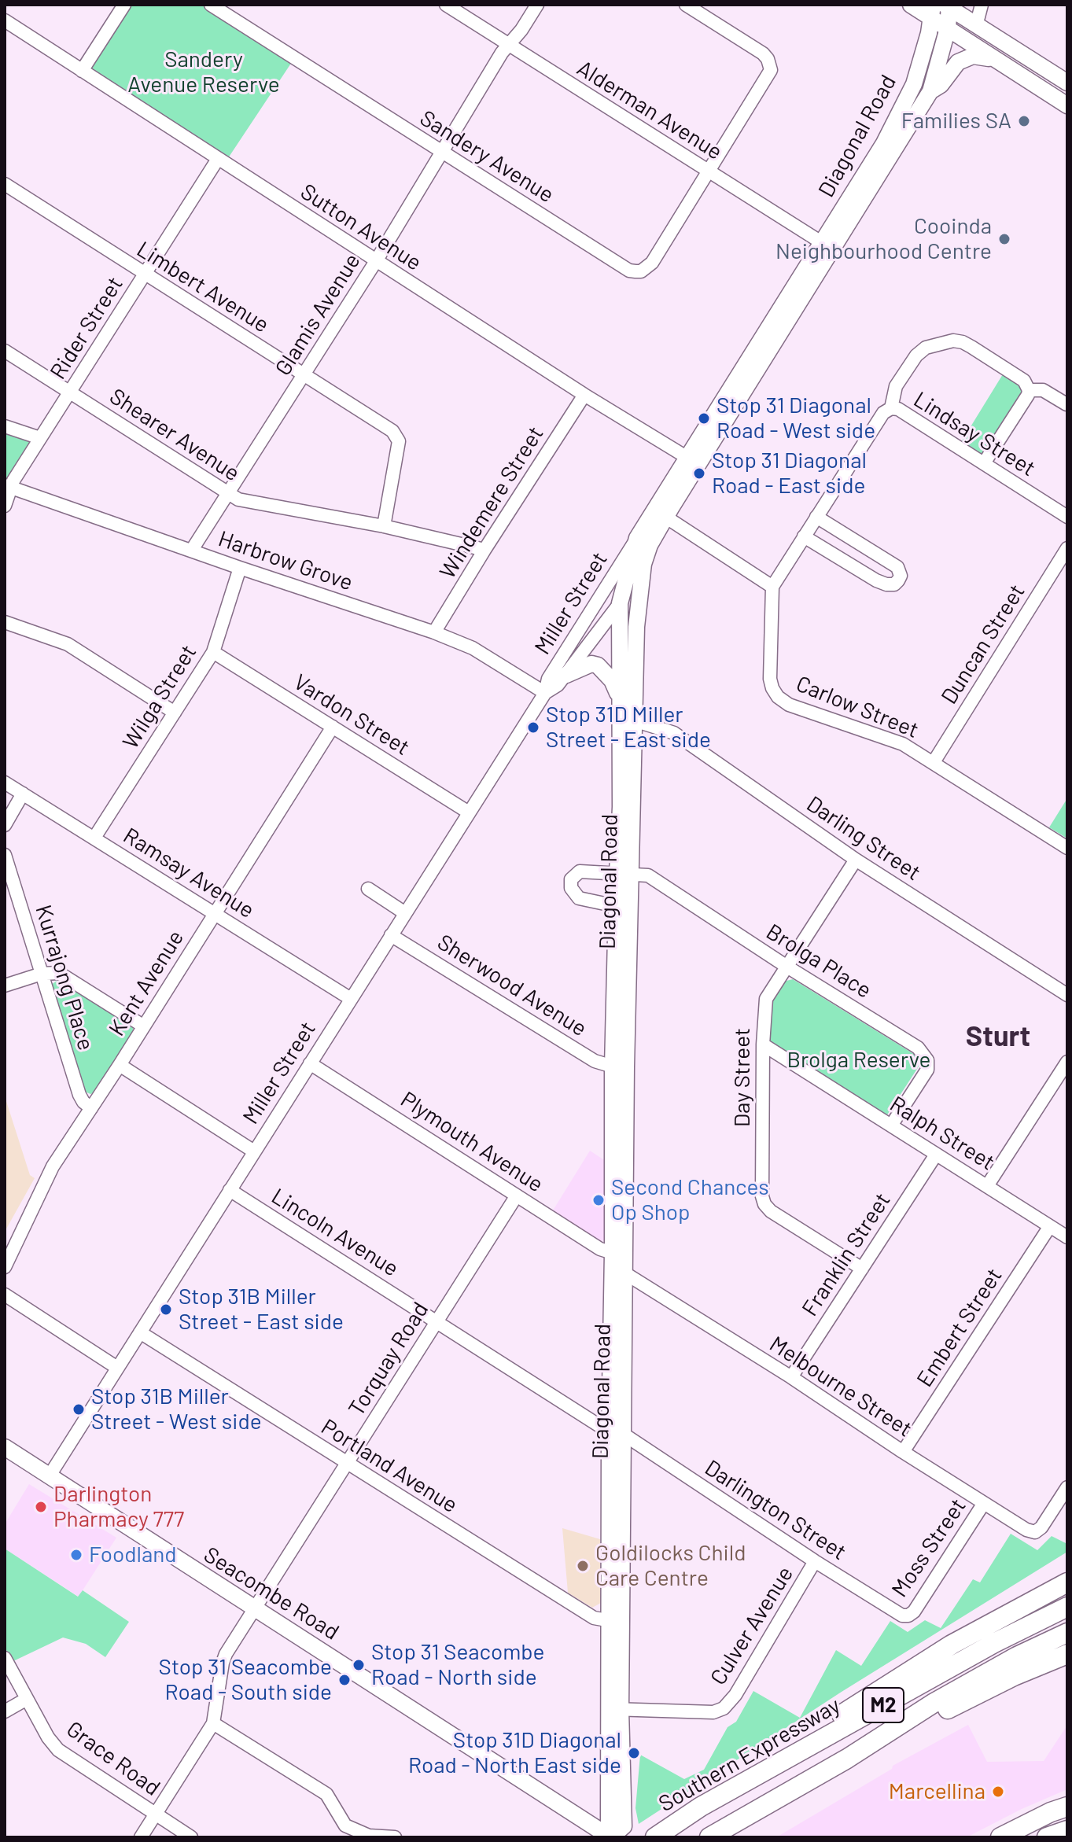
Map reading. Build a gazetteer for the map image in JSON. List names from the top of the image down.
{
  "streets": {
    "highway": ["M2", "Southern Expressway"],
    "main road": ["Diagonal Road", "Seacombe Road"],
    "street": [
      "Alderman Avenue",
      "Sandery Avenue",
      "Sutton Avenue",
      "Limbert Avenue",
      "Glamis Avenue",
      "Rider Street",
      "Lindsay Street",
      "Shearer Avenue",
      "Windemere Street",
      "Harbrow Grove",
      "Miller Street",
      "Duncan Street",
      "Wilga Street",
      "Carlow Street",
      "Vardon Street",
      "Darling Street",
      "Ramsay Avenue",
      "Brolga Place",
      "Kurrajong Place",
      "Kent Avenue",
      "Sherwood Avenue",
      "Day Street",
      "Ralph Street",
      "Plymouth Avenue",
      "Lincoln Avenue",
      "Franklin Street",
      "Embert Street",
      "Torquay Road",
      "Melbourne Street",
      "Portland Avenue",
      "Darlington Street",
      "Moss Street",
      "Culver Avenue",
      "Grace Road"
    ]
  },
  "crossings": [
    ["Alderman Avenue", "Diagonal Road"],
    ["Alderman Avenue", "Sandery Avenue"],
    ["Alderman Avenue", "Glamis Avenue"],
    ["Diagonal Road", "Sutton Avenue"],
    ["Diagonal Road", "Miller Street"],
    ["Diagonal Road", "Darling Street"],
    ["Diagonal Road", "Brolga Place"],
    ["Diagonal Road", "Sherwood Avenue"],
    ["Diagonal Road", "Plymouth Avenue"],
    ["Diagonal Road", "Lincoln Avenue"],
    ["Diagonal Road", "Melbourne Street"],
    ["Diagonal Road", "Portland Avenue"],
    ["Diagonal Road", "Darlington Street"],
    ["Diagonal Road", "Seacombe Road"],
    ["Diagonal Road", "Culver Avenue"],
    ["Sandery Avenue", "Glamis Avenue"],
    ["Sutton Avenue", "Glamis Avenue"],
    ["Sutton Avenue", "Rider Street"],
    ["Sutton Avenue", "Windemere Street"],
    ["Limbert Avenue", "Glamis Avenue"],
    ["Limbert Avenue", "Rider Street"],
    ["Limbert Avenue", "Shearer Avenue"],
    ["Glamis Avenue", "Shearer Avenue"],
    ["Glamis Avenue", "Harbrow Grove"],
    ["Rider Street", "Shearer Avenue"],
    ["Rider Street", "Harbrow Grove"],
    ["Shearer Avenue", "Windemere Street"],
    ["Windemere Street", "Harbrow Grove"],
    ["Harbrow Grove", "Miller Street"],
    ["Harbrow Grove", "Wilga Street"],
    ["Miller Street", "Vardon Street"],
    ["Miller Street", "Ramsay Avenue"],
    ["Miller Street", "Sherwood Avenue"],
    ["Miller Street", "Plymouth Avenue"],
    ["Miller Street", "Lincoln Avenue"],
    ["Miller Street", "Portland Avenue"],
    ["Miller Street", "Seacombe Road"],
    ["Duncan Street", "Carlow Street"],
    ["Wilga Street", "Vardon Street"],
    ["Wilga Street", "Ramsay Avenue"],
    ["Vardon Street", "Kent Avenue"],
    ["Darling Street", "Day Street"],
    ["Ramsay Avenue", "Kent Avenue"],
    ["Brolga Place", "Day Street"],
    ["Brolga Place", "Ralph Street"],
    ["Kurrajong Place", "Kent Avenue"],
    ["Day Street", "Ralph Street"],
    ["Day Street", "Franklin Street"],
    ["Ralph Street", "Franklin Street"],
    ["Ralph Street", "Embert Street"],
    ["Plymouth Avenue", "Torquay Road"],
    ["Lincoln Avenue", "Torquay Road"],
    ["Lincoln Avenue", "Darlington Street"],
    ["Franklin Street", "Melbourne Street"],
    ["Embert Street", "Melbourne Street"],
    ["Torquay Road", "Portland Avenue"],
    ["Torquay Road", "Seacombe Road"],
    ["Melbourne Street", "Moss Street"],
    ["Darlington Street", "Moss Street"],
    ["Darlington Street", "Culver Avenue"]
  ],
  "districts": ["Sturt"],
  "parks": ["Sandery Avenue Reserve", "Brolga Reserve"],
  "places": [
    "Families SA",
    "Cooinda Neighbourhood Centre",
    "Stop 31 Diagonal Road - West side",
    "Stop 31 Diagonal Road - East side",
    "Stop 31D Miller Street - East side",
    "Second Chances Op Shop",
    "Stop 31B Miller Street - East side",
    "Stop 31B Miller Street - West side",
    "Darlington Pharmacy 777",
    "Foodland",
    "Goldilocks Child Care Centre",
    "Stop 31 Seacombe Road - North side",
    "Stop 31 Seacombe Road - South side",
    "Stop 31D Diagonal Road - North East side",
    "Marcellina"
  ]
}
